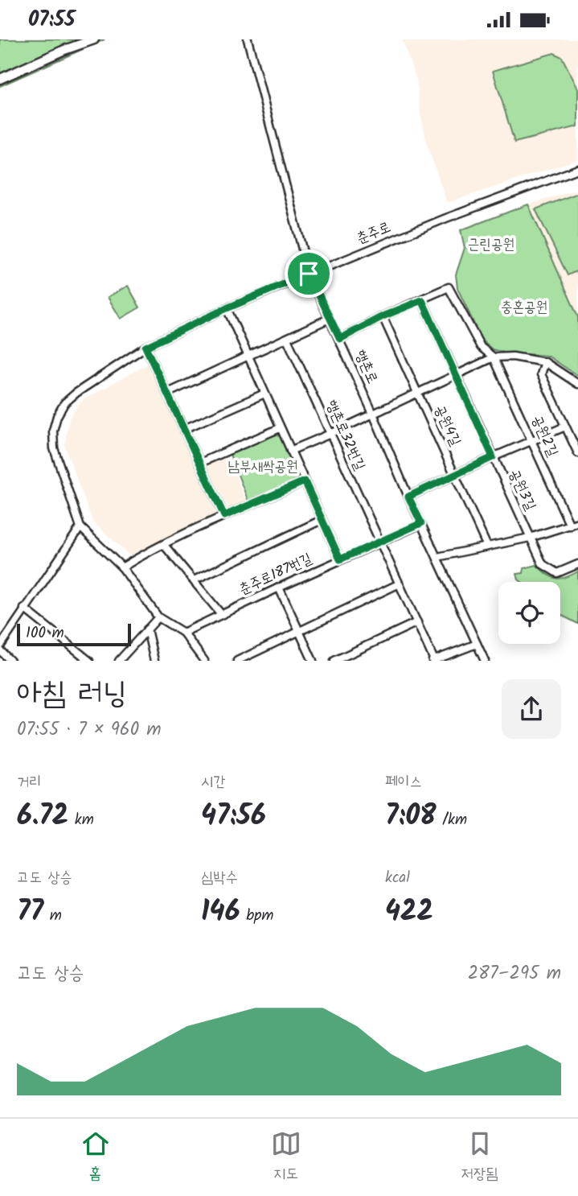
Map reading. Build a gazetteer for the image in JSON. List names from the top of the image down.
{
  "streets": {
    "street": [
      "춘주로",
      "행촌로",
      "공원4길",
      "행촌로32번길",
      "공원2길",
      "공원3길",
      "춘주로187번길"
    ]
  },
  "crossings": [
    ["춘주로", "행촌로"],
    ["춘주로", "춘주로187번길"],
    ["행촌로", "춘주로187번길"],
    ["행촌로32번길", "춘주로187번길"],
    ["공원2길", "공원3길"]
  ],
  "parks": ["근린공원", "충혼공원", "남부새싹공원"],
  "scale_bar": "100 m",
  "page": {
    "status": "07:55",
    "scale": "100 m",
    "heading": ["아침 러닝", "07:55 · 7 × 960 m"],
    "stats": [
      ["거리", "6.72 km"],
      ["시간", "47:56"],
      ["페이스", "7:08 /km"],
      ["고도 상승", "77 m"],
      ["심박수", "146 bpm"],
      ["kcal", "422"]
    ],
    "chart": ["고도 상승", "287–295 m"],
    "tabs": ["홈", "지도", "저장됨"]
  }
}
